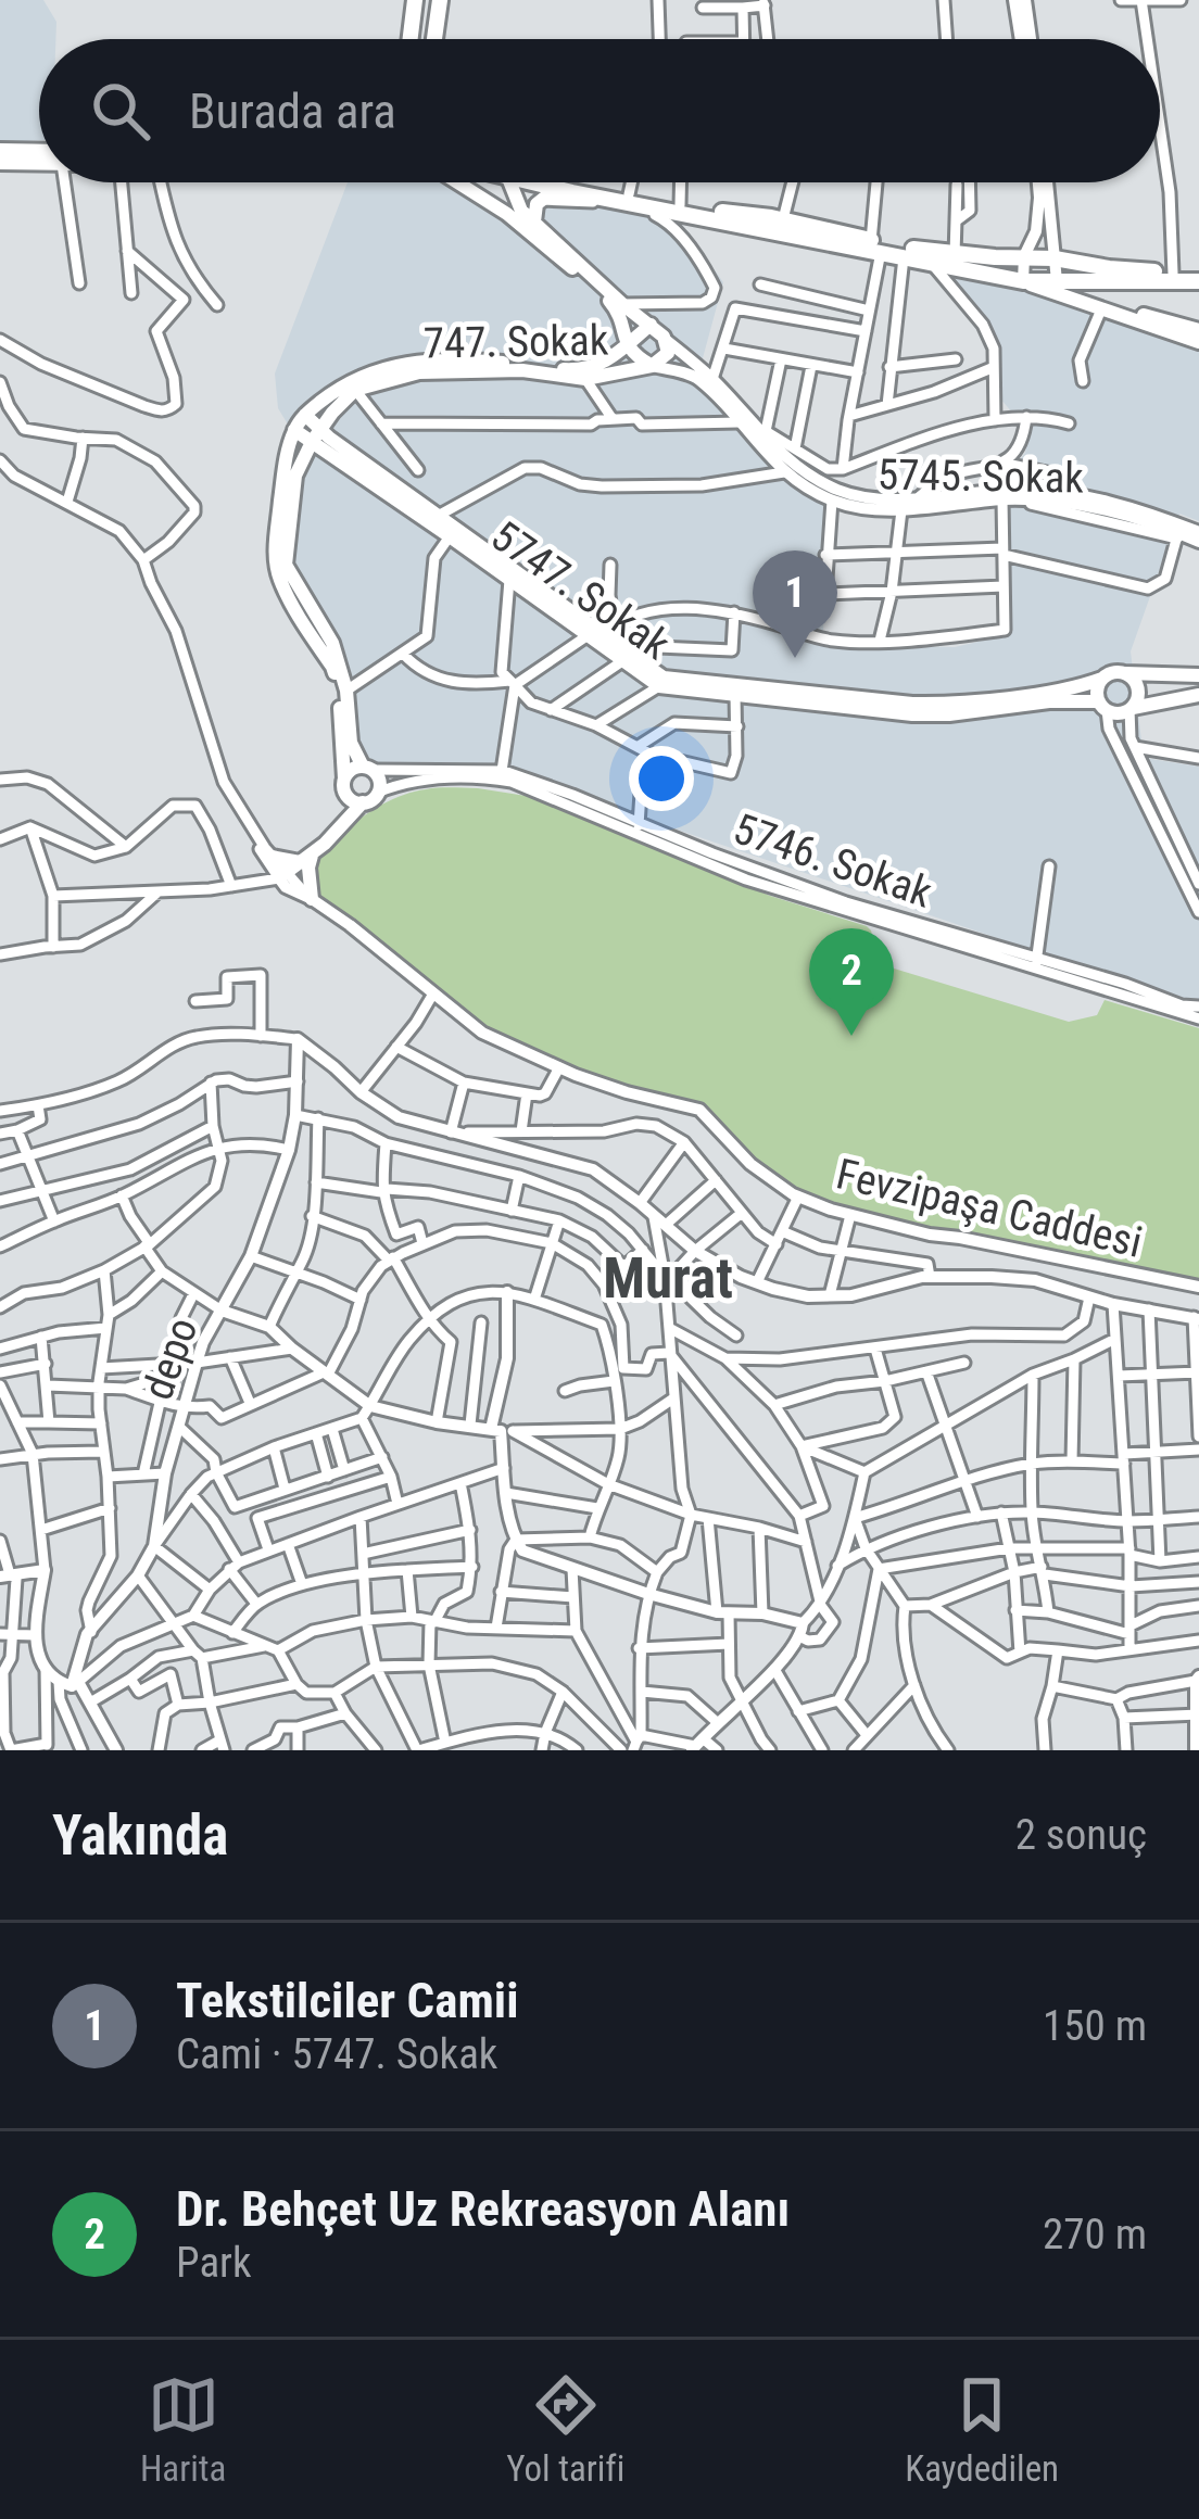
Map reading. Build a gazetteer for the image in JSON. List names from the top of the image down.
{
  "streets": {
    "main road": ["747. Sokak", "5747. Sokak"],
    "street": [
      "5745. Sokak",
      "5746. Sokak",
      "Fevzipaşa Caddesi",
      "depo"
    ]
  },
  "crossings": [
    ["747. Sokak", "5745. Sokak"],
    ["747. Sokak", "5747. Sokak"]
  ],
  "districts": ["Murat"],
  "page": {
    "search": "Burada ara",
    "pins": ["1", "2"],
    "heading": ["Yakında", "2 sonuç"],
    "list": [
      {
        "mark": "1",
        "name": "Tekstilciler Camii",
        "note": "Cami · 5747. Sokak",
        "value": "150 m"
      },
      {
        "mark": "2",
        "name": "Dr. Behçet Uz Rekreasyon Alanı",
        "note": "Park",
        "value": "270 m"
      }
    ],
    "nav": ["Harita", "Yol tarifi", "Kaydedilen"]
  }
}
